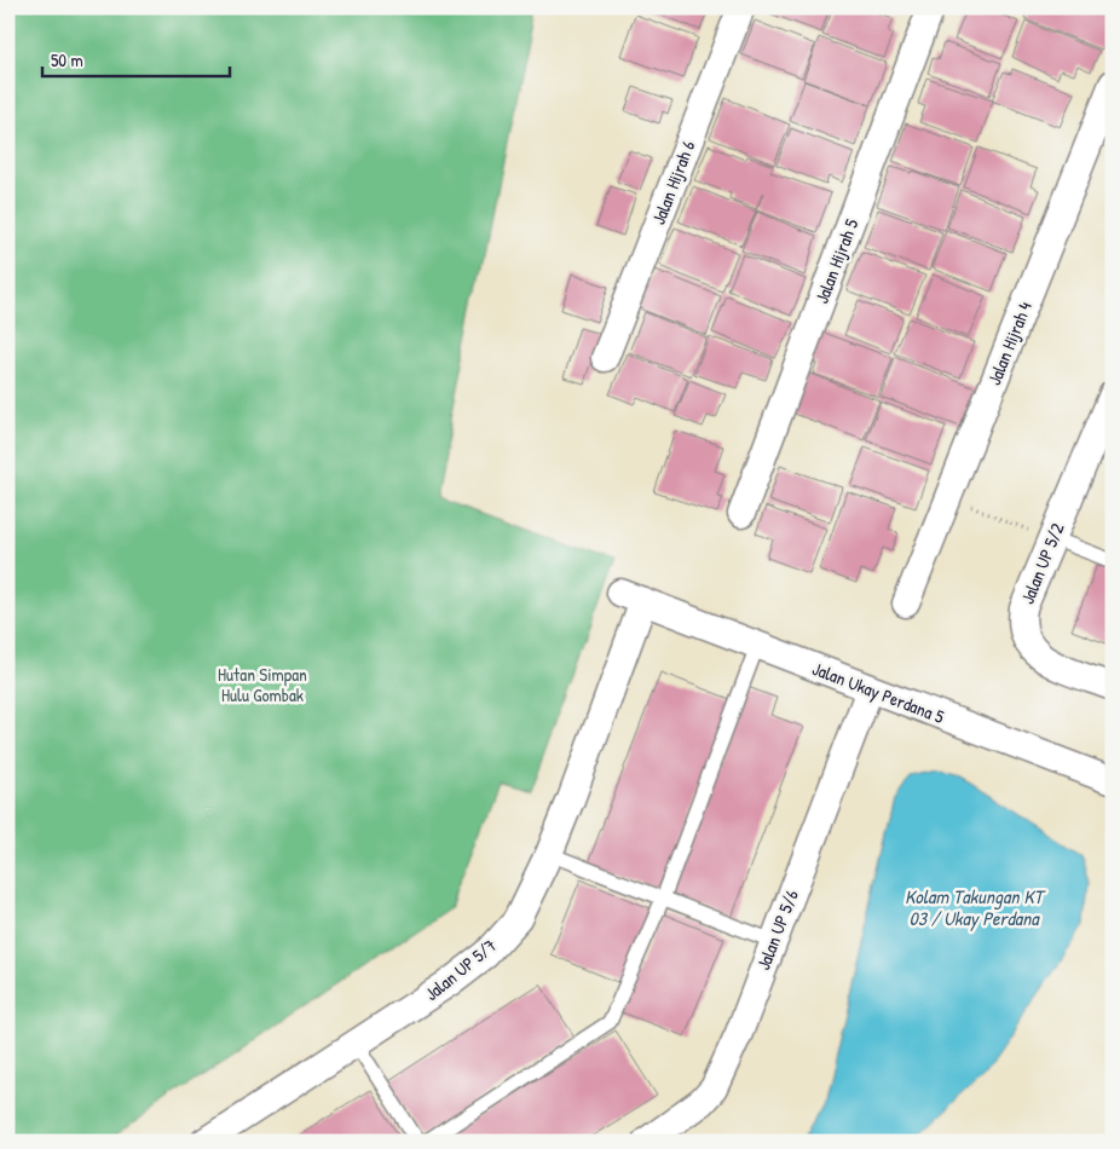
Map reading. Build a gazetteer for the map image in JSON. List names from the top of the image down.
{
  "streets": {
    "street": [
      "Jalan Hijrah 6",
      "Jalan Hijrah 5",
      "Jalan Hijrah 4",
      "Jalan UP 5/2",
      "Jalan Ukay Perdana 5",
      "Jalan UP 5/6",
      "Jalan UP 5/7"
    ]
  },
  "crossings": [
    ["Jalan Ukay Perdana 5", "Jalan UP 5/6"],
    ["Jalan Ukay Perdana 5", "Jalan UP 5/7"]
  ],
  "water": ["Kolam Takungan KT 03 / Ukay Perdana"],
  "parks": ["Hutan Simpan Hulu Gombak"],
  "scale_bar": "50 m"
}
